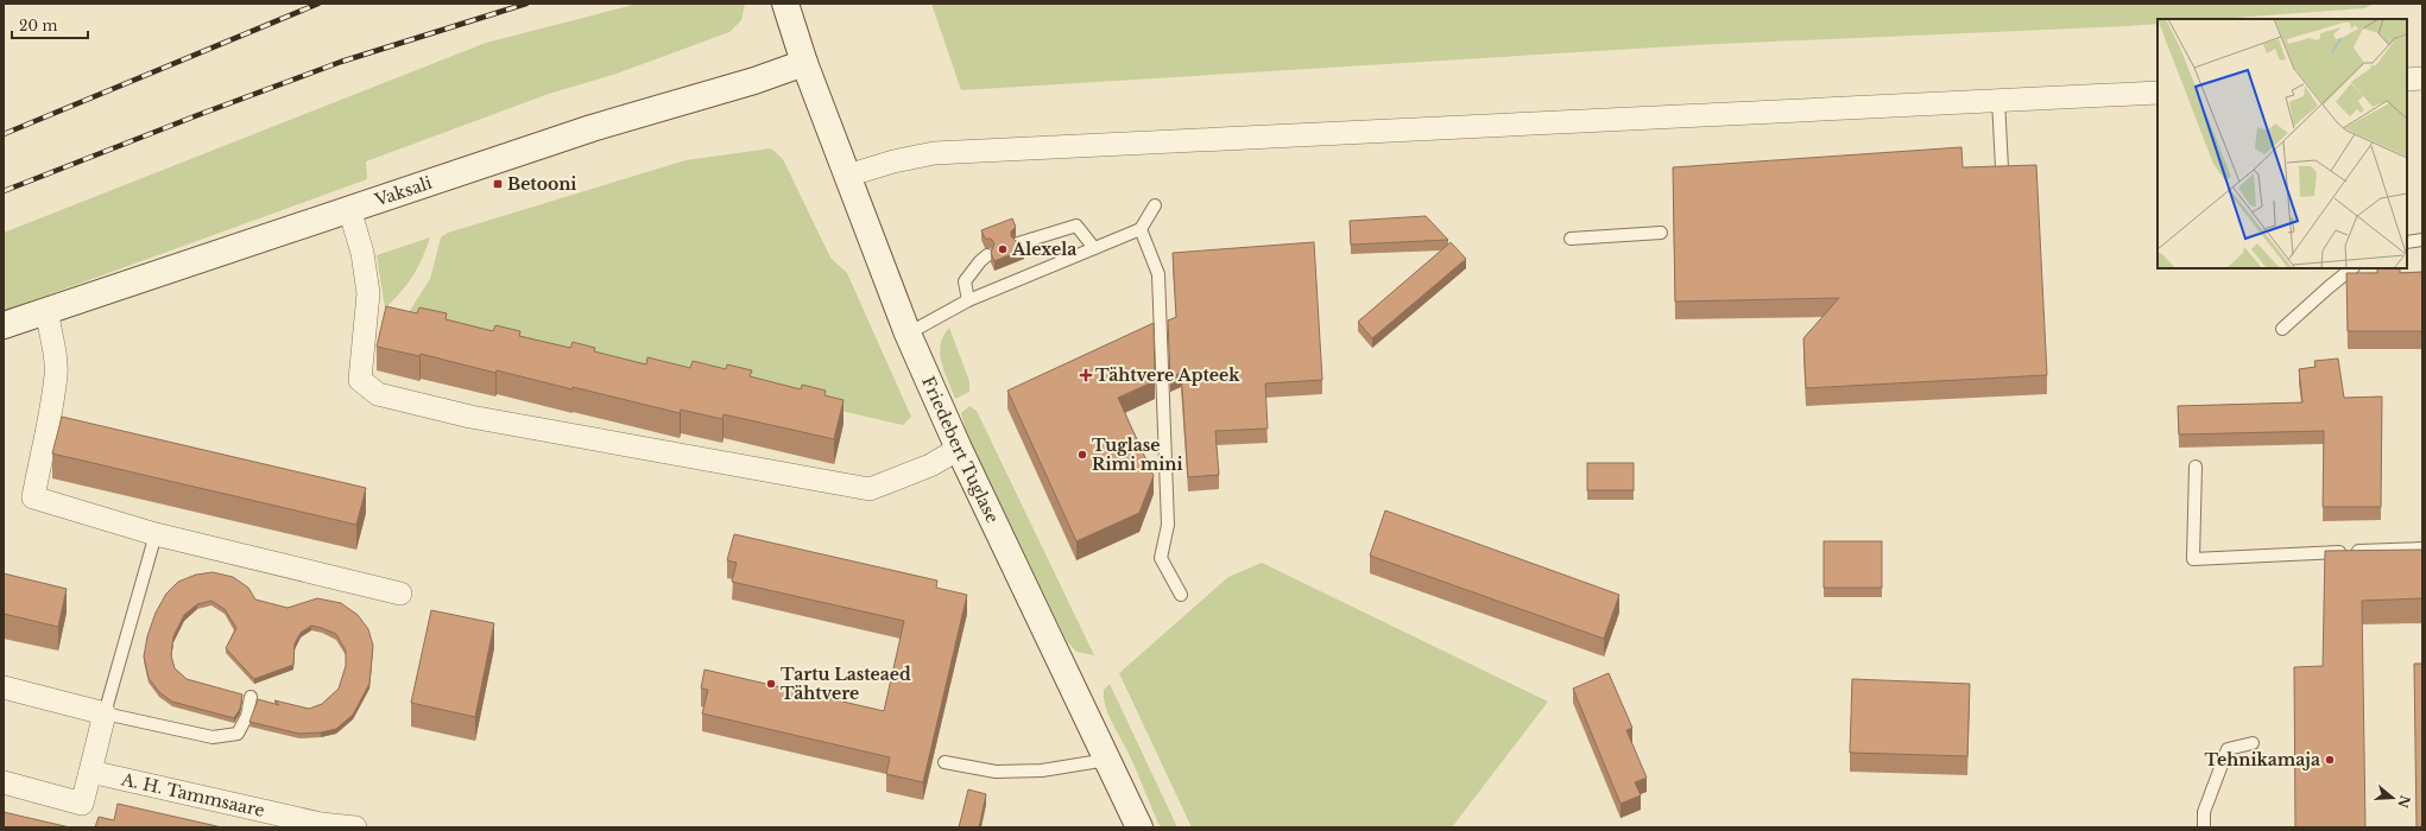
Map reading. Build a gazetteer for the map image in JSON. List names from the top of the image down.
{
  "streets": {
    "street": ["Vaksali", "Friedebert Tuglase", "A. H. Tammsaare"]
  },
  "crossings": [
    ["Vaksali", "Friedebert Tuglase"]
  ],
  "places": {
    "transit": ["Betooni"],
    "other": [
      "Alexela",
      "Tuglase Rimi mini",
      "Tartu Lasteaed Tähtvere",
      "Tehnikamaja"
    ],
    "health": ["Tähtvere Apteek"]
  },
  "scale_bar": "20 m",
  "north": "right"
}
